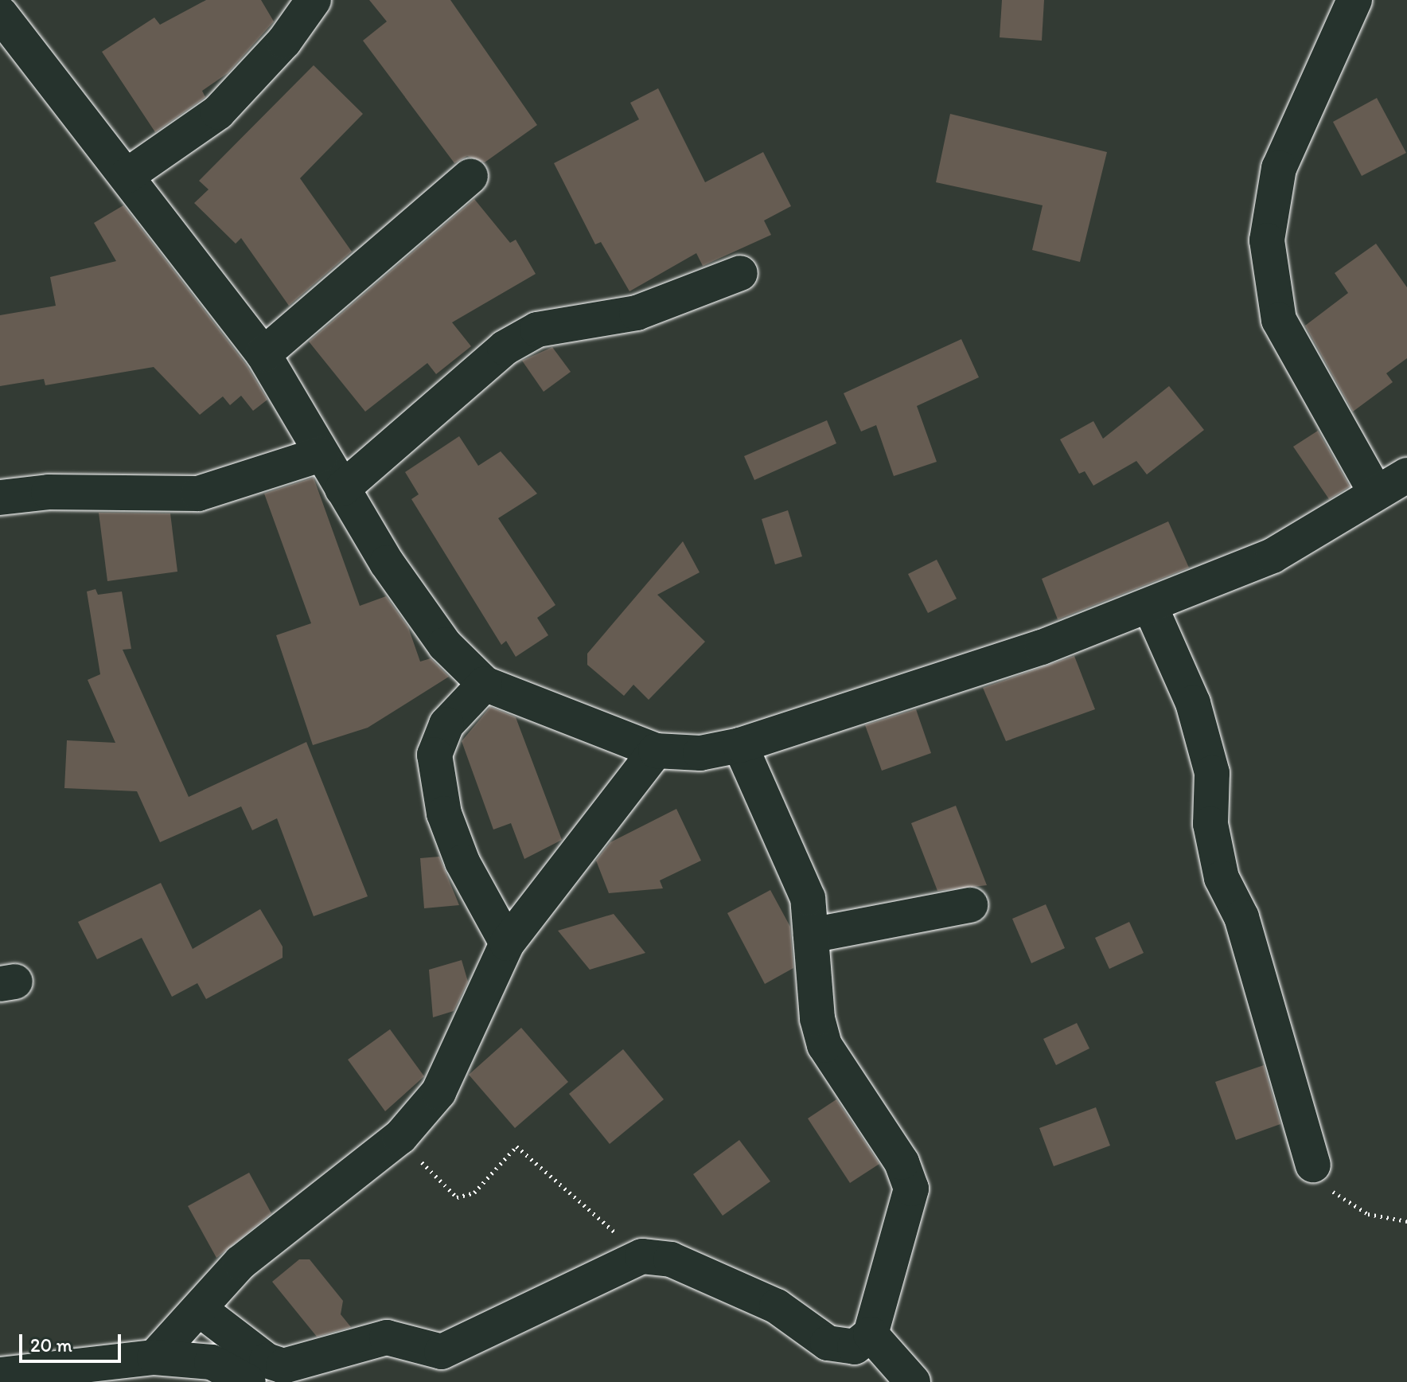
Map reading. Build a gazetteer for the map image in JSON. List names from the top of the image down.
{
  "scale_bar": "20 m"
}
